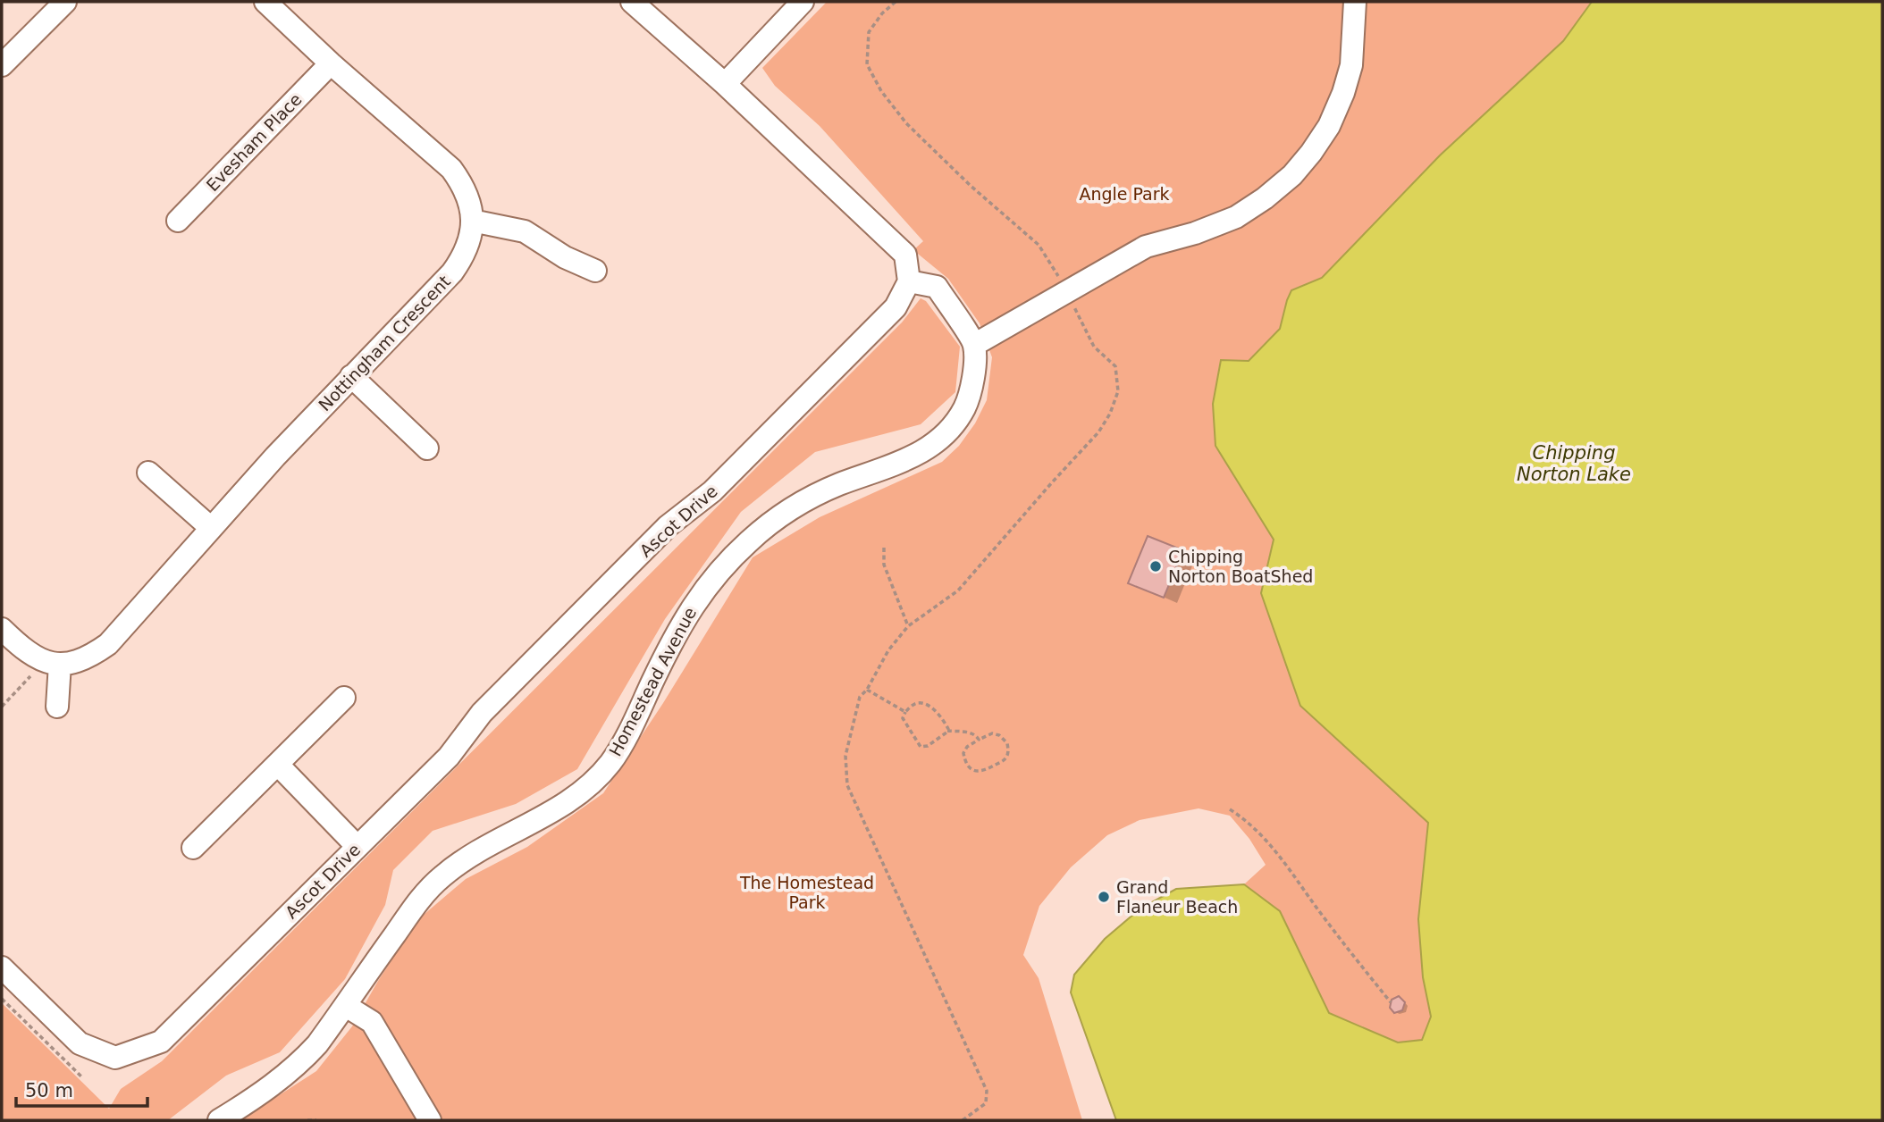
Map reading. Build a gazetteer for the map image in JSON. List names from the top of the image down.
{
  "streets": {
    "street": [
      "Evesham Place",
      "Nottingham Crescent",
      "Ascot Drive",
      "Homestead Avenue"
    ]
  },
  "crossings": [
    ["Evesham Place", "Nottingham Crescent"]
  ],
  "water": ["Chipping Norton Lake"],
  "parks": ["Angle Park", "The Homestead Park"],
  "places": ["Chipping Norton BoatShed", "Grand Flaneur Beach"],
  "scale_bar": "50 m"
}
